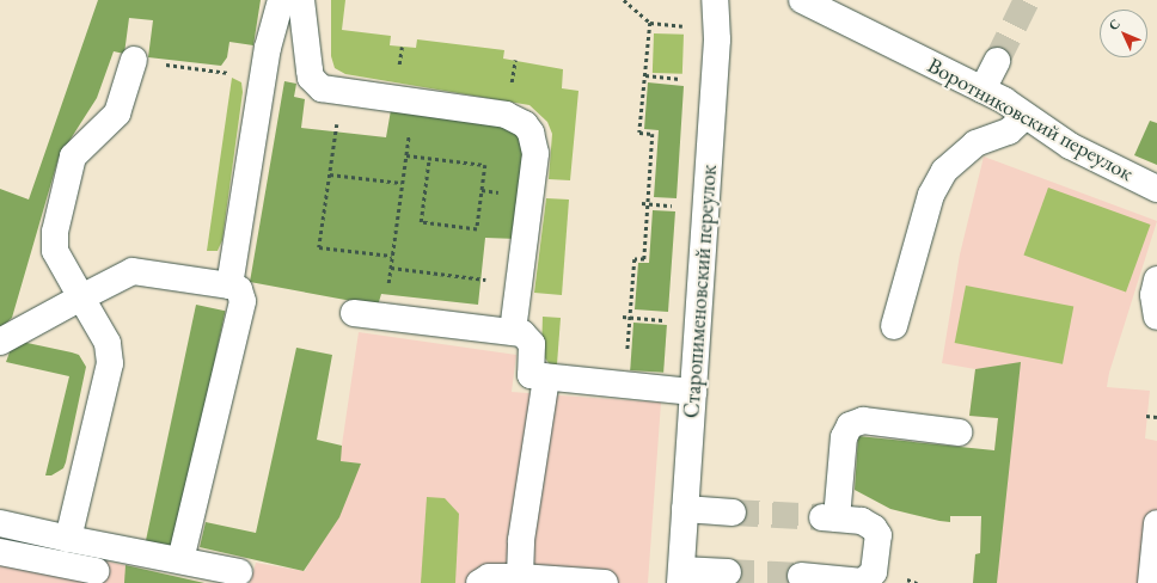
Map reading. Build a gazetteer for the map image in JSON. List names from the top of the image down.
{
  "streets": {
    "street": ["Воротниковский переулок", "Старопименовский переулок"]
  },
  "north": "top left"
}
